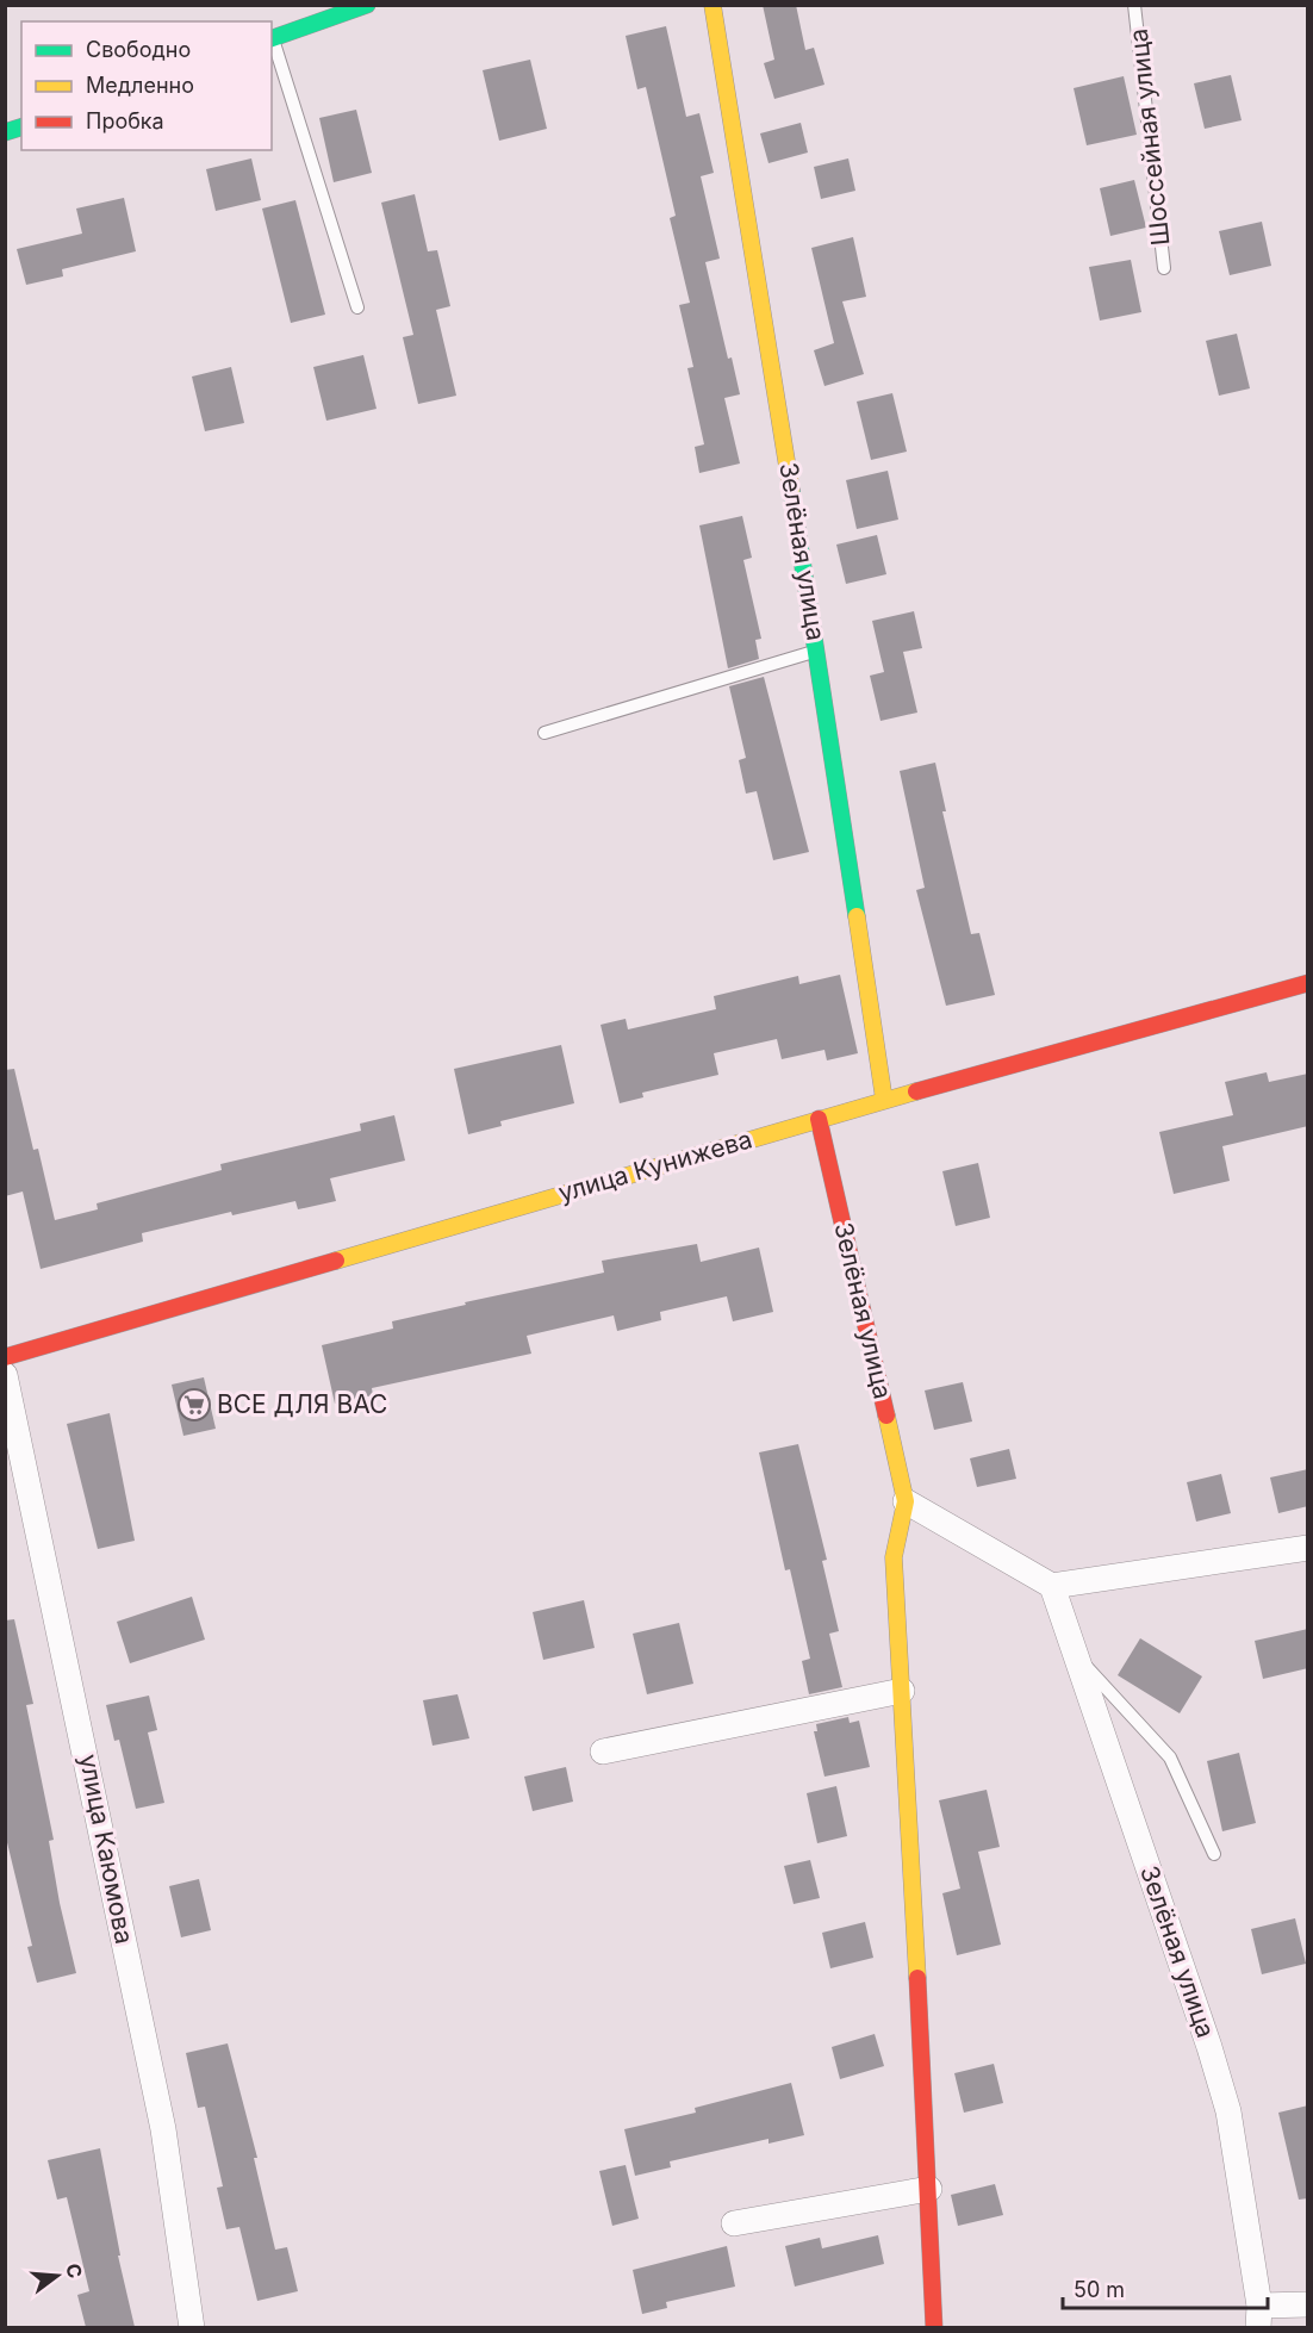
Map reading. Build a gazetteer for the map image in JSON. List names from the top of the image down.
{
  "streets": {
    "main road": ["Зелёная улица", "улица Кунижева"],
    "street": ["улица Каюмова"],
    "lane": ["Шоссейная улица"]
  },
  "crossings": [
    ["Зелёная улица", "улица Кунижева"]
  ],
  "places": {
    "supermarket": ["ВСЕ ДЛЯ ВАС"]
  },
  "legend": ["Свободно", "Медленно", "Пробка"],
  "scale_bar": "50 m",
  "north": "right"
}
